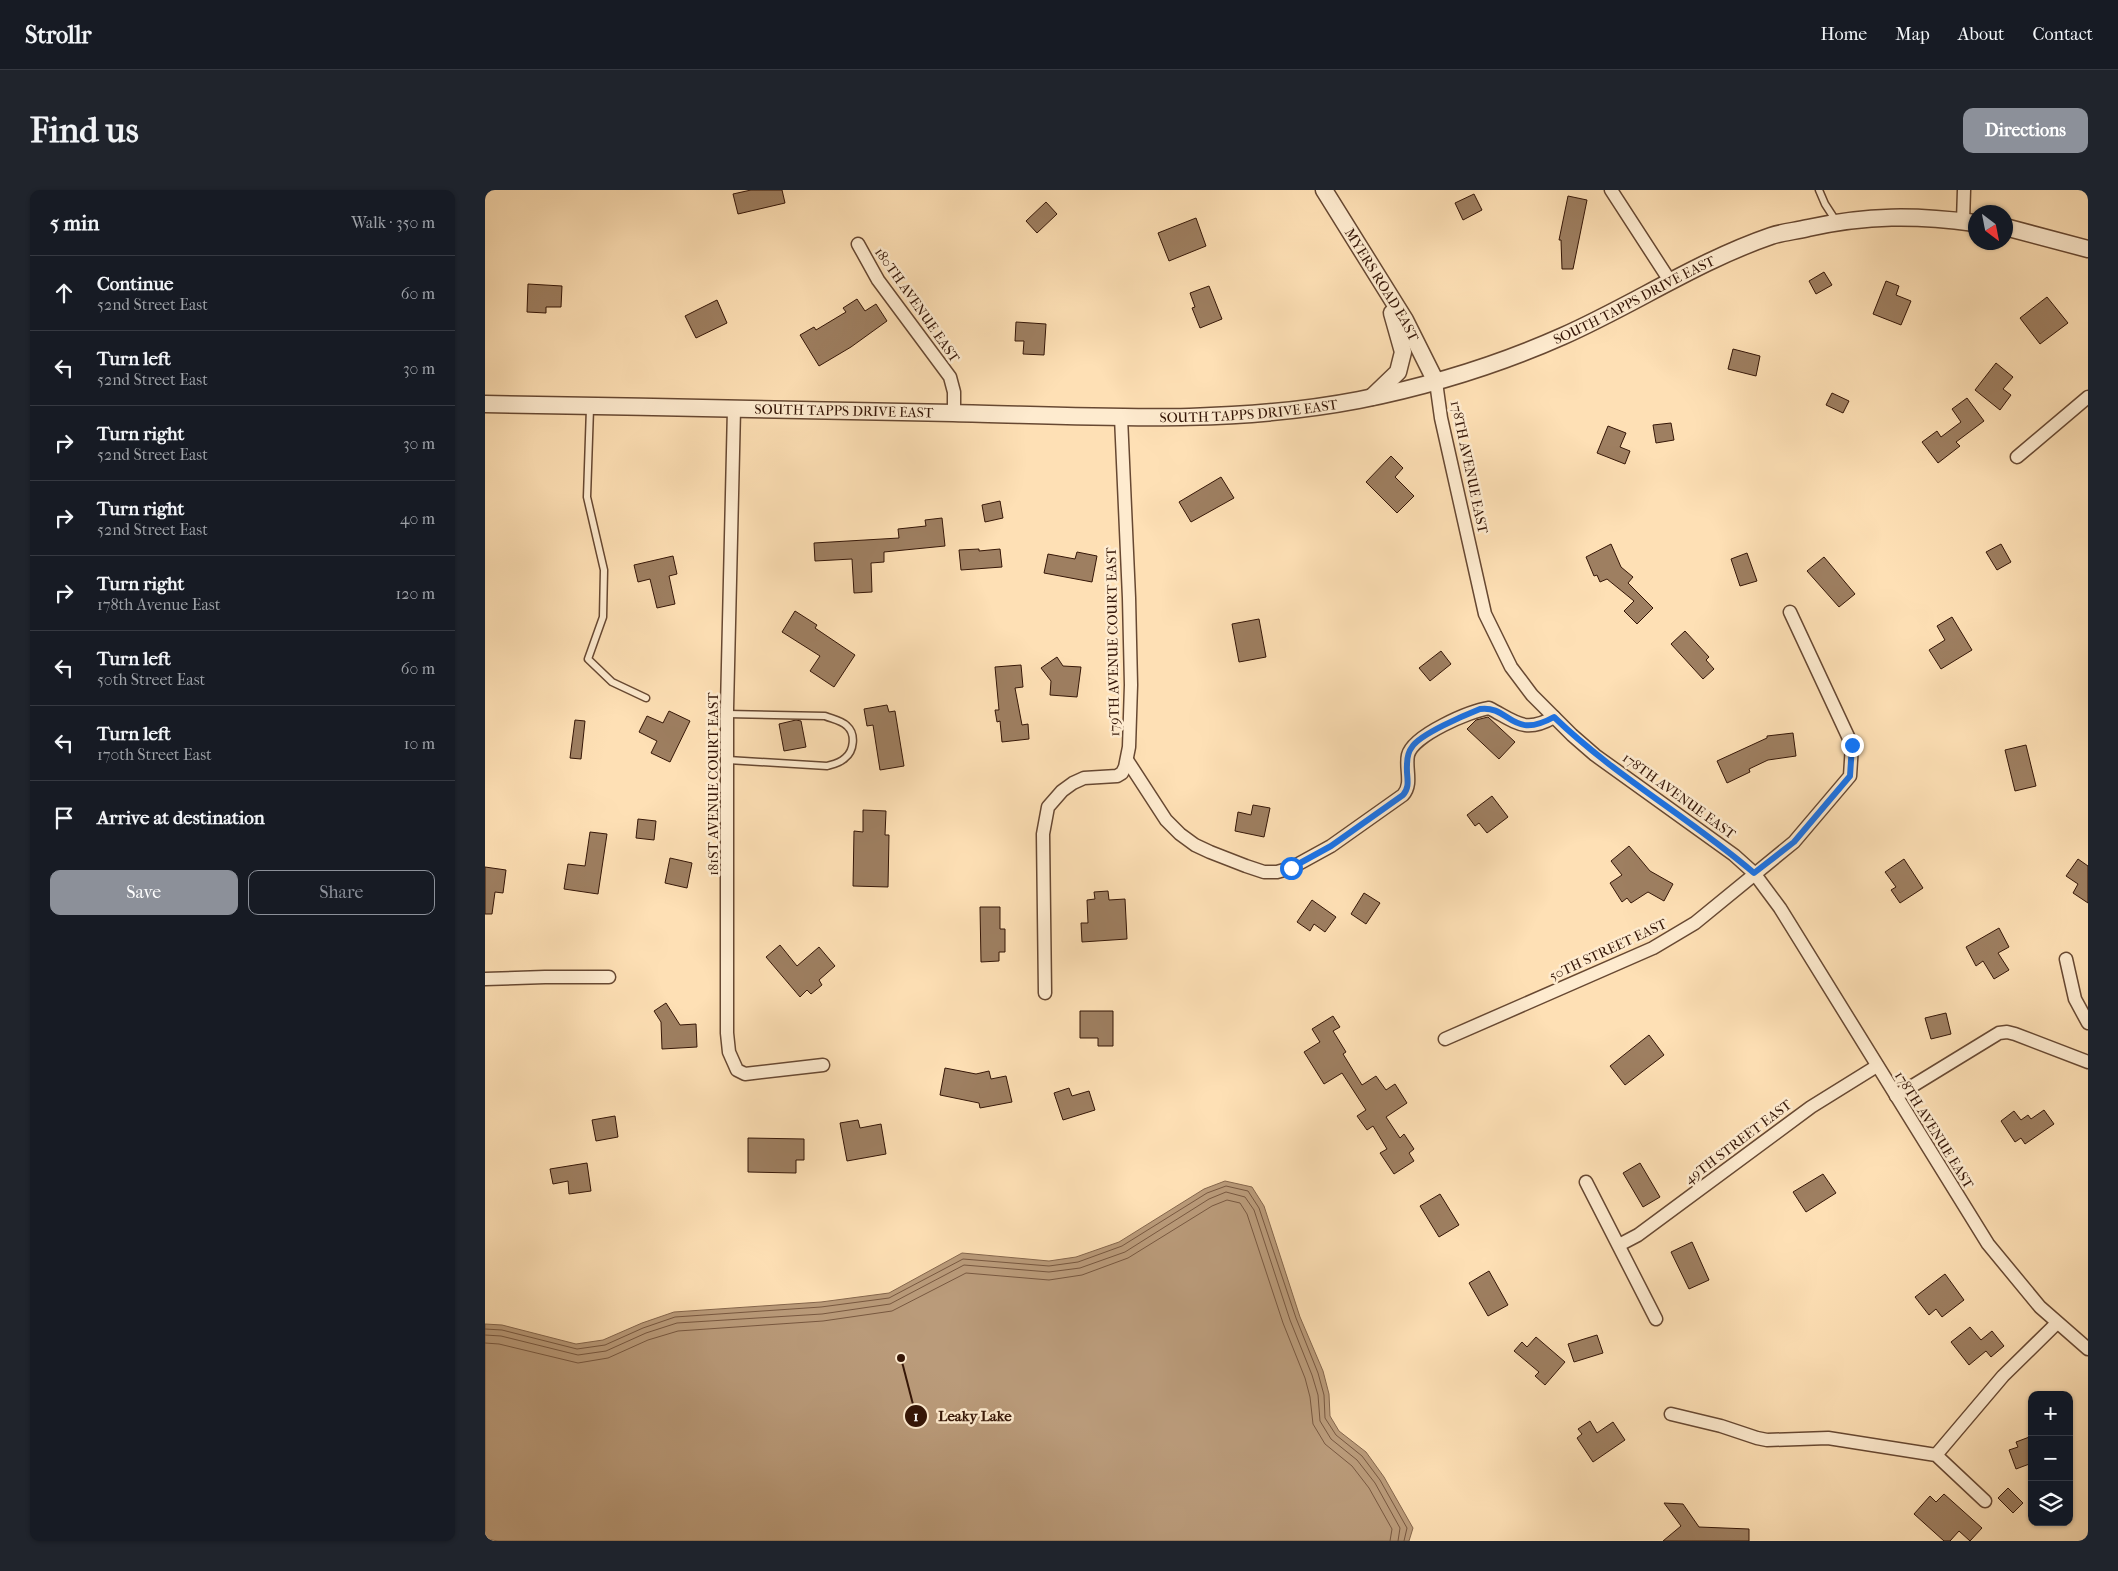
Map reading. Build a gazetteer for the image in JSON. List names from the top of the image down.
{
  "streets": {
    "street": [
      "MYERS ROAD EAST",
      "SOUTH TAPPS DRIVE EAST",
      "180TH AVENUE EAST",
      "178TH AVENUE EAST",
      "179TH AVENUE COURT EAST",
      "181ST AVENUE COURT EAST",
      "50TH STREET EAST",
      "49TH STREET EAST"
    ]
  },
  "crossings": [
    ["MYERS ROAD EAST", "SOUTH TAPPS DRIVE EAST"],
    ["MYERS ROAD EAST", "178TH AVENUE EAST"],
    ["SOUTH TAPPS DRIVE EAST", "180TH AVENUE EAST"],
    ["SOUTH TAPPS DRIVE EAST", "178TH AVENUE EAST"],
    ["SOUTH TAPPS DRIVE EAST", "179TH AVENUE COURT EAST"],
    ["SOUTH TAPPS DRIVE EAST", "181ST AVENUE COURT EAST"],
    ["178TH AVENUE EAST", "50TH STREET EAST"],
    ["178TH AVENUE EAST", "49TH STREET EAST"]
  ],
  "places": ["Leaky Lake"],
  "north": "bottom right",
  "page": {
    "header": "Strollr",
    "nav": [
      "Home",
      "Map",
      "About",
      "Contact"
    ],
    "buttons": [
      "Directions",
      ["Save", "Share"]
    ],
    "title": "Find us",
    "heading": ["5 min", "Walk · 350 m"],
    "list": [
      ["Continue", "52nd Street East", "60 m"],
      ["Turn left", "52nd Street East", "30 m"],
      ["Turn right", "52nd Street East", "30 m"],
      ["Turn right", "52nd Street East", "40 m"],
      ["Turn right", "178th Avenue East", "120 m"],
      ["Turn left", "50th Street East", "60 m"],
      ["Turn left", "170th Street East", "10 m"],
      "Arrive at destination"
    ],
    "map_buttons": ["+", "−"]
  }
}
